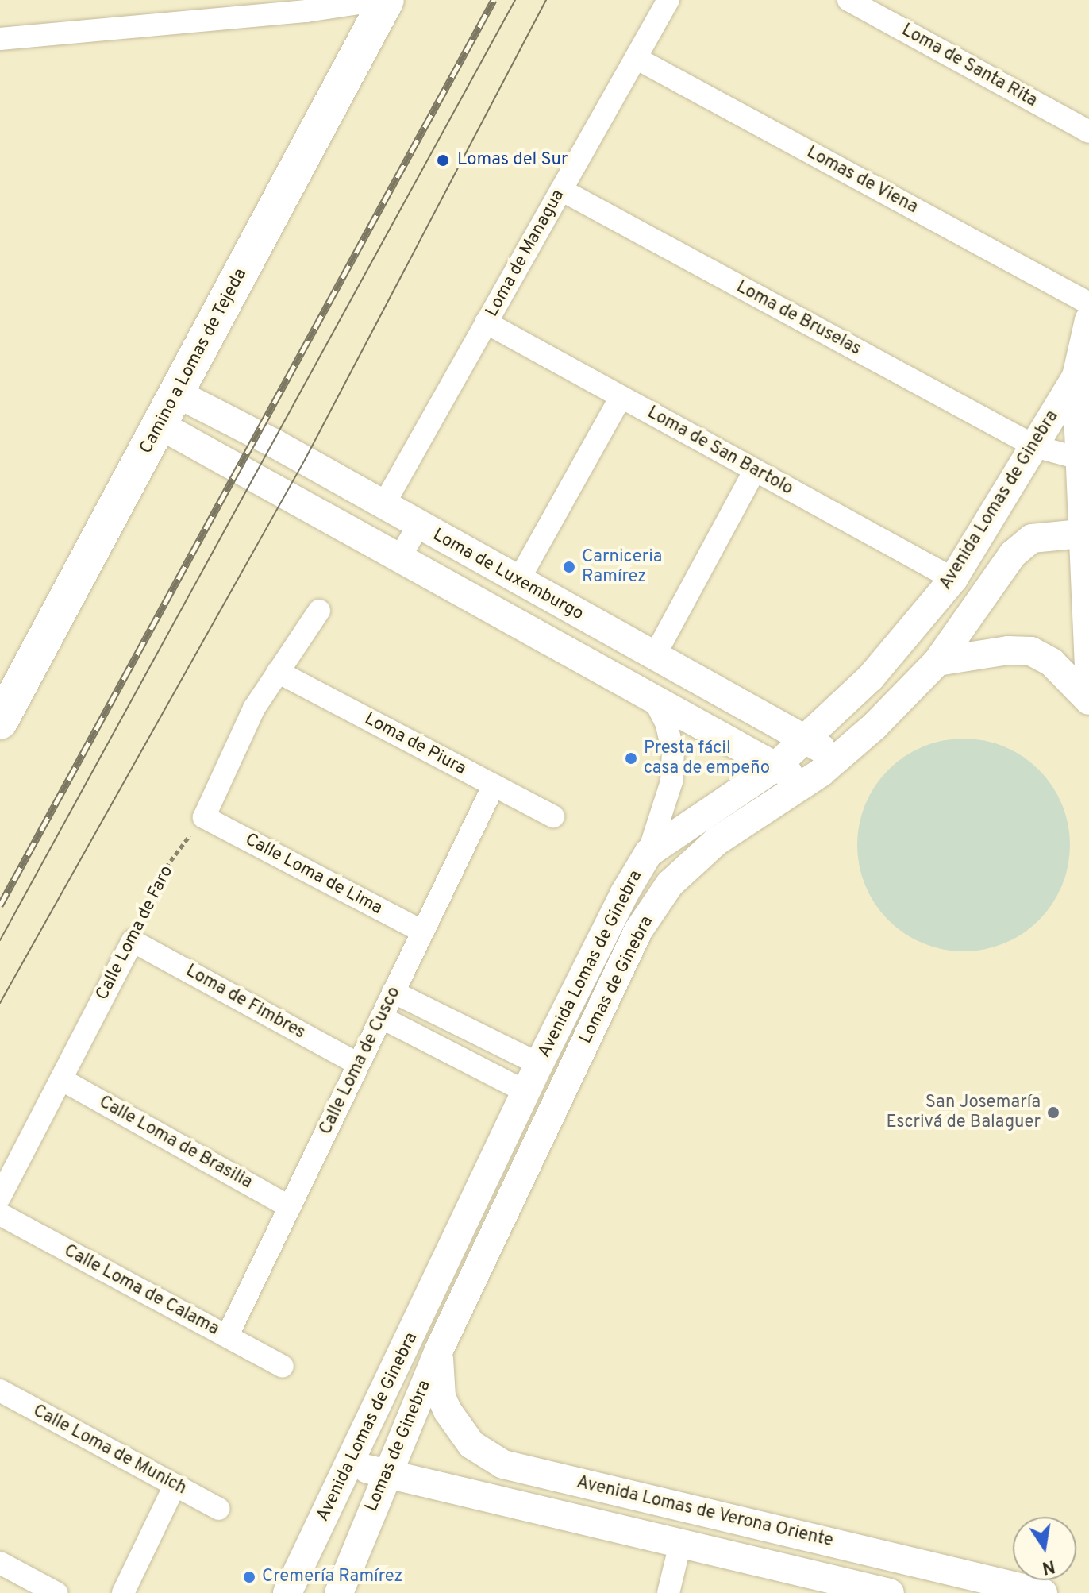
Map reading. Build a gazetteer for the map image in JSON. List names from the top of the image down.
{
  "streets": {
    "main road": ["Camino a Lomas de Tejeda"],
    "street": [
      "Loma de Santa Rita",
      "Lomas de Viena",
      "Loma de Managua",
      "Loma de Bruselas",
      "Loma de San Bartolo",
      "Avenida Lomas de Ginebra",
      "Loma de Luxemburgo",
      "Loma de Piura",
      "Calle Loma de Lima",
      "Calle Loma de Faro",
      "Lomas de Ginebra",
      "Loma de Fimbres",
      "Calle Loma de Cusco",
      "Calle Loma de Brasilia",
      "Calle Loma de Calama",
      "Calle Loma de Munich",
      "Avenida Lomas de Verona Oriente"
    ]
  },
  "crossings": [
    ["Lomas de Viena", "Loma de Managua"],
    ["Loma de Managua", "Loma de Bruselas"],
    ["Loma de Managua", "Loma de San Bartolo"],
    ["Loma de Managua", "Loma de Luxemburgo"],
    ["Loma de Bruselas", "Avenida Lomas de Ginebra"],
    ["Camino a Lomas de Tejeda", "Loma de Luxemburgo"],
    ["Loma de San Bartolo", "Avenida Lomas de Ginebra"],
    ["Avenida Lomas de Ginebra", "Loma de Luxemburgo"],
    ["Avenida Lomas de Ginebra", "Avenida Lomas de Verona Oriente"],
    ["Loma de Luxemburgo", "Lomas de Ginebra"],
    ["Loma de Piura", "Calle Loma de Cusco"],
    ["Calle Loma de Lima", "Calle Loma de Faro"],
    ["Calle Loma de Lima", "Calle Loma de Cusco"],
    ["Calle Loma de Faro", "Loma de Fimbres"],
    ["Calle Loma de Faro", "Calle Loma de Brasilia"],
    ["Lomas de Ginebra", "Avenida Lomas de Verona Oriente"],
    ["Loma de Fimbres", "Calle Loma de Cusco"],
    ["Calle Loma de Cusco", "Calle Loma de Brasilia"],
    ["Calle Loma de Cusco", "Calle Loma de Calama"]
  ],
  "places": [
    "Lomas del Sur",
    "Carniceria Ramírez",
    "Presta fácil casa de empeño",
    "San Josemaría Escrivá de Balaguer",
    "Cremería Ramírez"
  ],
  "north": "bottom"
}
